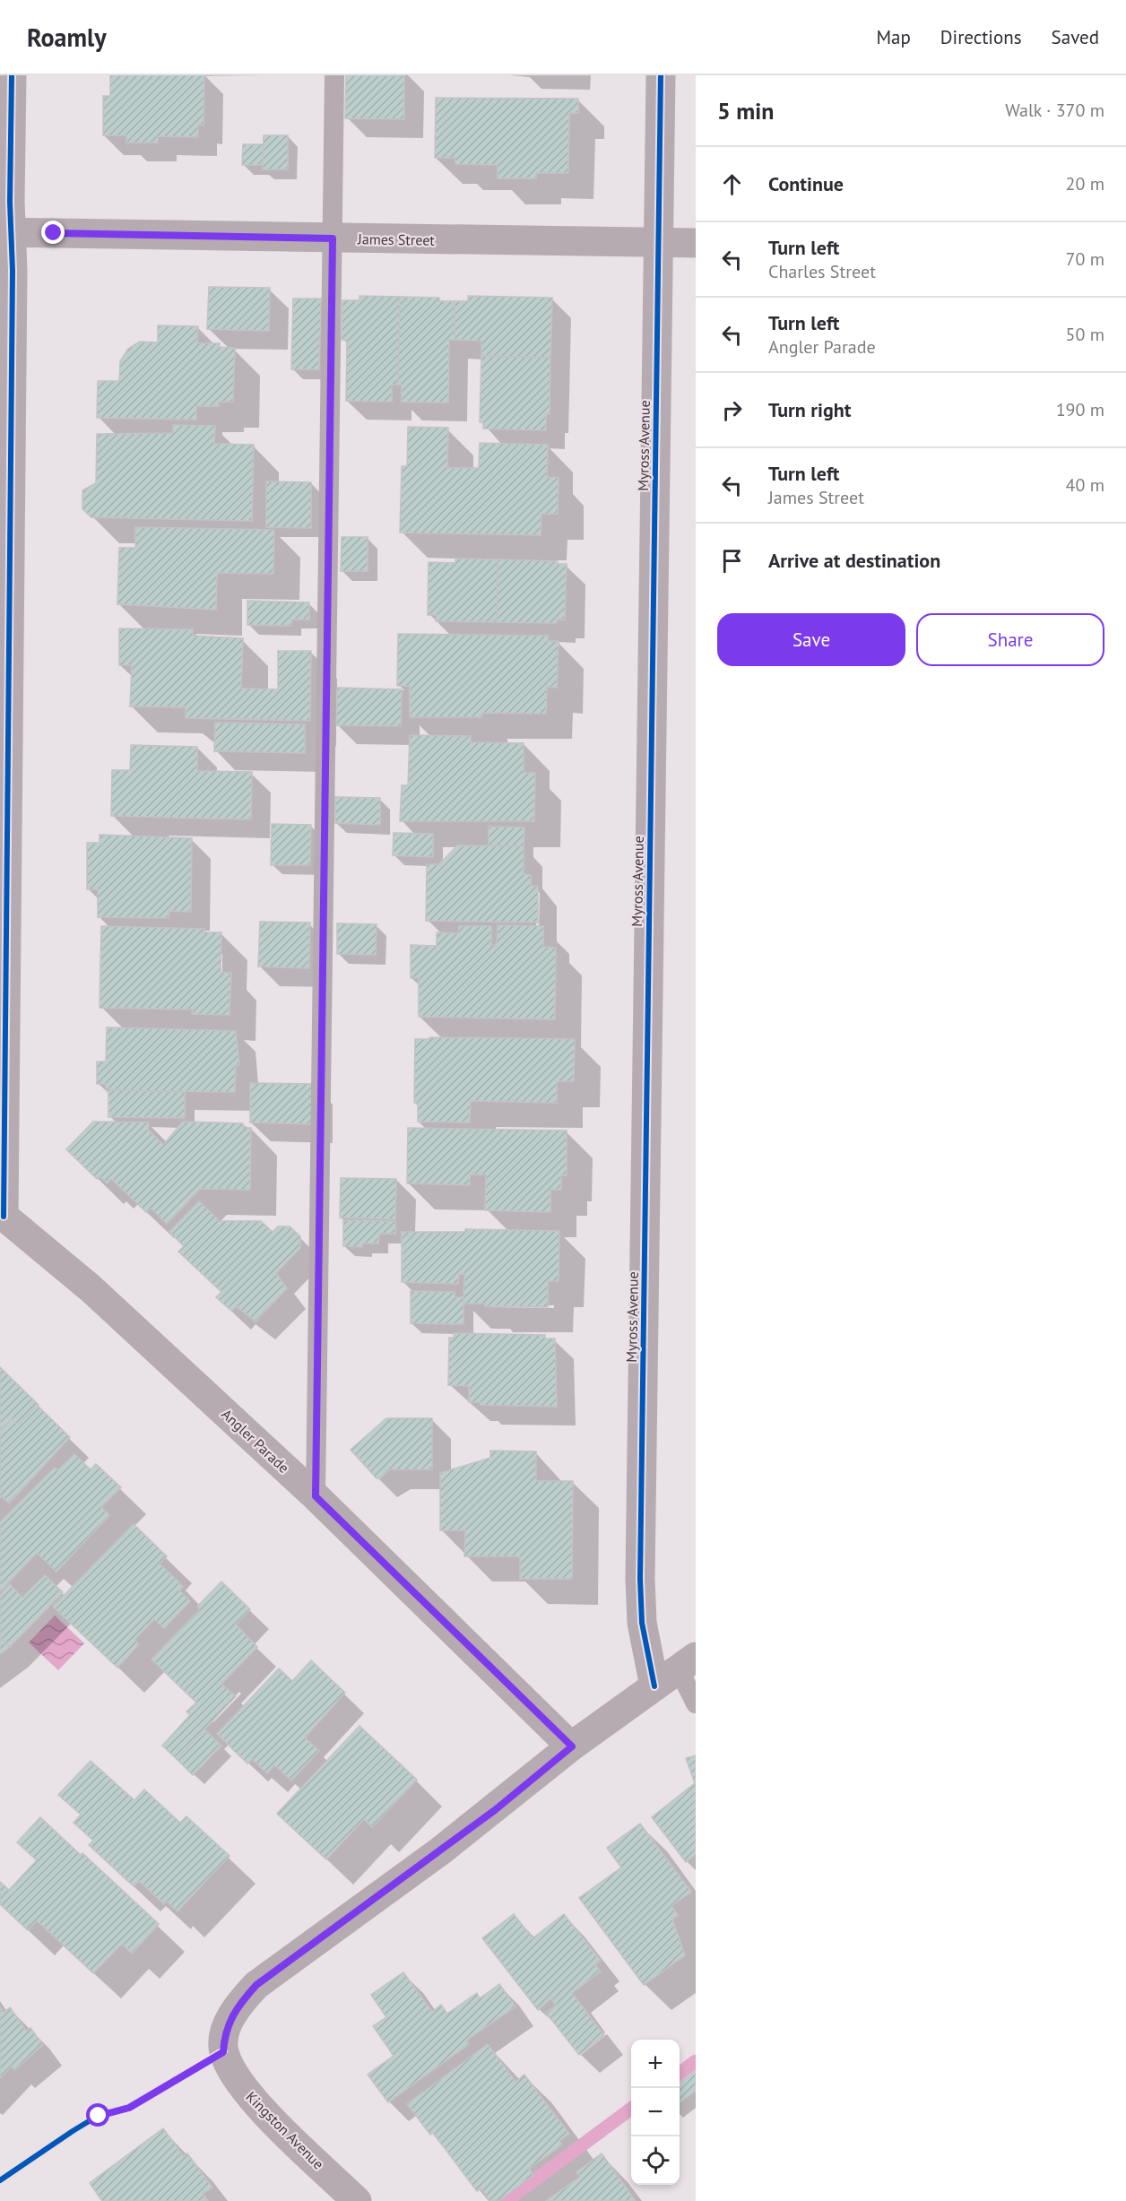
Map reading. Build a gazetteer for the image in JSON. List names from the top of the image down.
{
  "streets": {
    "street": [
      "James Street",
      "Myross Avenue",
      "Angler Parade",
      "Kingston Avenue"
    ]
  },
  "crossings": [
    ["James Street", "Myross Avenue"],
    ["Angler Parade", "Kingston Avenue"]
  ],
  "page": {
    "header": "Roamly",
    "nav": ["Map", "Directions", "Saved"],
    "heading": ["5 min", "Walk · 370 m"],
    "list": [
      ["Continue", "20 m"],
      ["Turn left", "Charles Street", "70 m"],
      ["Turn left", "Angler Parade", "50 m"],
      ["Turn right", "190 m"],
      ["Turn left", "James Street", "40 m"],
      "Arrive at destination"
    ],
    "buttons": ["Save", "Share"],
    "map_buttons": ["+", "−"]
  }
}
